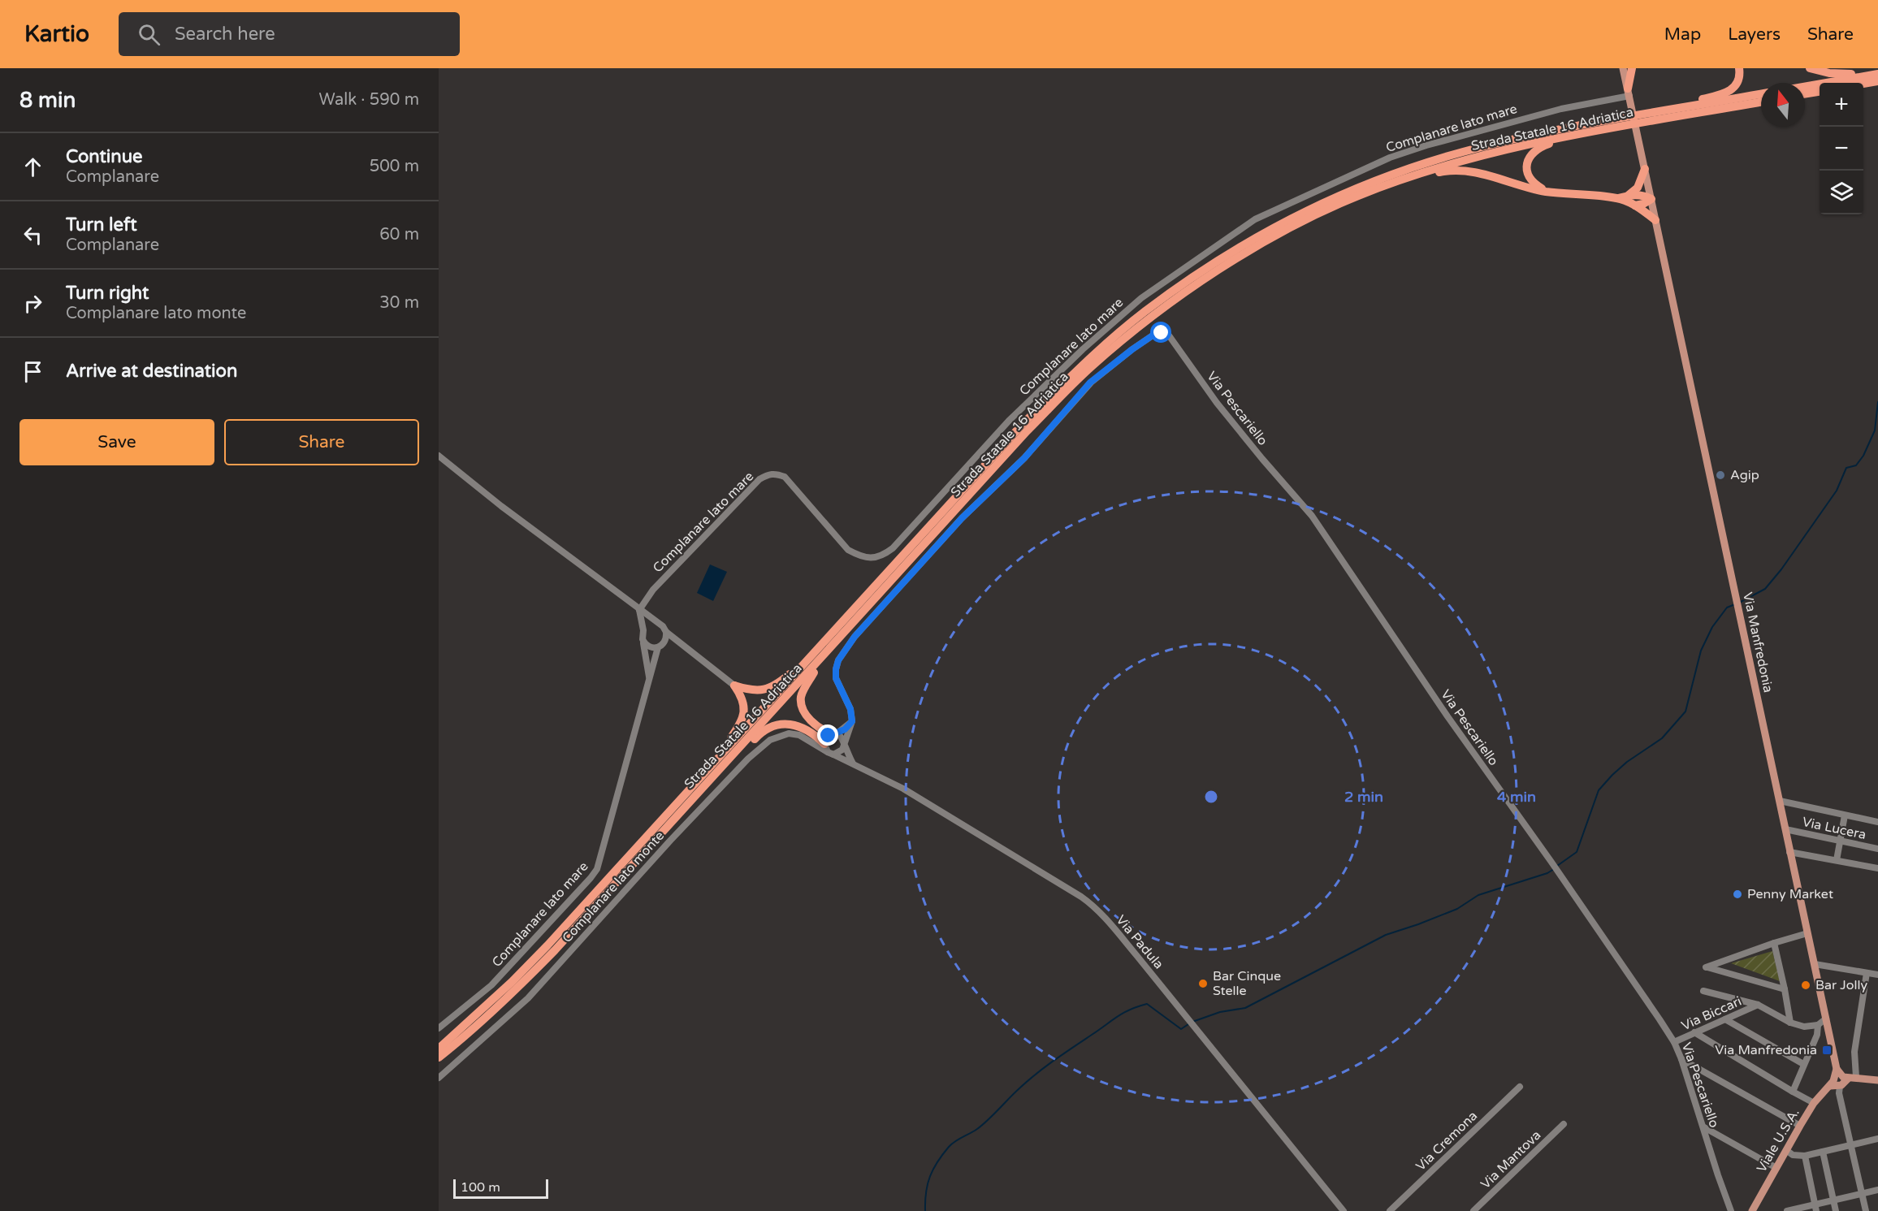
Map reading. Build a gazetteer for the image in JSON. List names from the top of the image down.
{
  "streets": {
    "highway": ["Strada Statale 16 Adriatica"],
    "main road": ["Via Manfredonia", "Viale U.S.A."],
    "street": [
      "Complanare lato mare",
      "Via Pescariello",
      "Via Lucera",
      "Complanare lato monte",
      "Via Padula",
      "Via Biccari",
      "Via Cremona",
      "Via Mantova"
    ]
  },
  "crossings": [
    ["Complanare lato mare", "Via Manfredonia"],
    ["Via Pescariello", "Via Biccari"],
    ["Via Manfredonia", "Via Lucera"],
    ["Via Manfredonia", "Viale U.S.A."],
    ["Complanare lato monte", "Via Padula"]
  ],
  "places": {
    "other": [
      "Agip",
      "Penny Market",
      "Bar Cinque Stelle",
      "Bar Jolly"
    ],
    "transit": ["Via Manfredonia"]
  },
  "scale_bar": "100 m",
  "north": "top",
  "page": {
    "header": "Kartio",
    "search": "Search here",
    "nav": ["Map", "Layers", "Share"],
    "heading": ["8 min", "Walk · 590 m"],
    "map_buttons": ["+", "−"],
    "list": [
      ["Continue", "Complanare", "500 m"],
      ["Turn left", "Complanare", "60 m"],
      ["Turn right", "Complanare lato monte", "30 m"],
      "Arrive at destination"
    ],
    "buttons": ["Save", "Share"],
    "scale": "100 m"
  },
  "rings": ["2 min", "4 min"]
}
